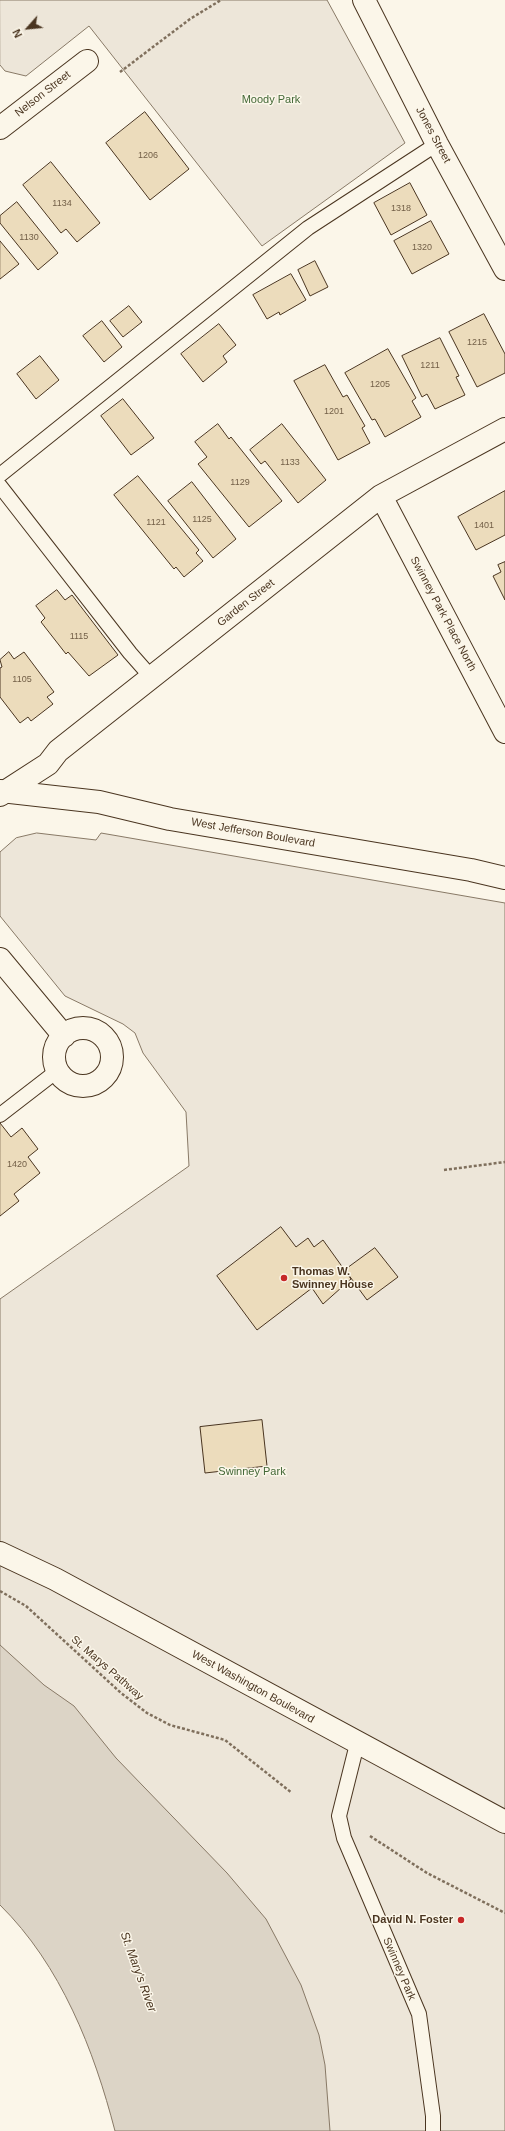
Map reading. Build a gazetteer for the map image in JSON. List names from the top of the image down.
{
  "streets": {
    "street": [
      "Nelson Street",
      "Jones Street",
      "Garden Street",
      "Swinney Park Place North",
      "West Jefferson Boulevard",
      "West Washington Boulevard"
    ],
    "lane": ["Swinney Park"],
    "path": ["St. Marys Pathway"]
  },
  "crossings": [
    ["Garden Street", "Swinney Park Place North"],
    ["Garden Street", "West Jefferson Boulevard"],
    ["West Washington Boulevard", "Swinney Park"]
  ],
  "water": ["St. Mary's River"],
  "parks": ["Moody Park", "Swinney Park"],
  "places": ["Thomas W. Swinney House", "David N. Foster"],
  "house_numbers": [
    "1206",
    "1134",
    "1318",
    "1130",
    "1320",
    "1215",
    "1211",
    "1205",
    "1201",
    "1133",
    "1129",
    "1125",
    "1121",
    "1401",
    "1115",
    "1105",
    "1420"
  ],
  "north": "bottom left"
}
